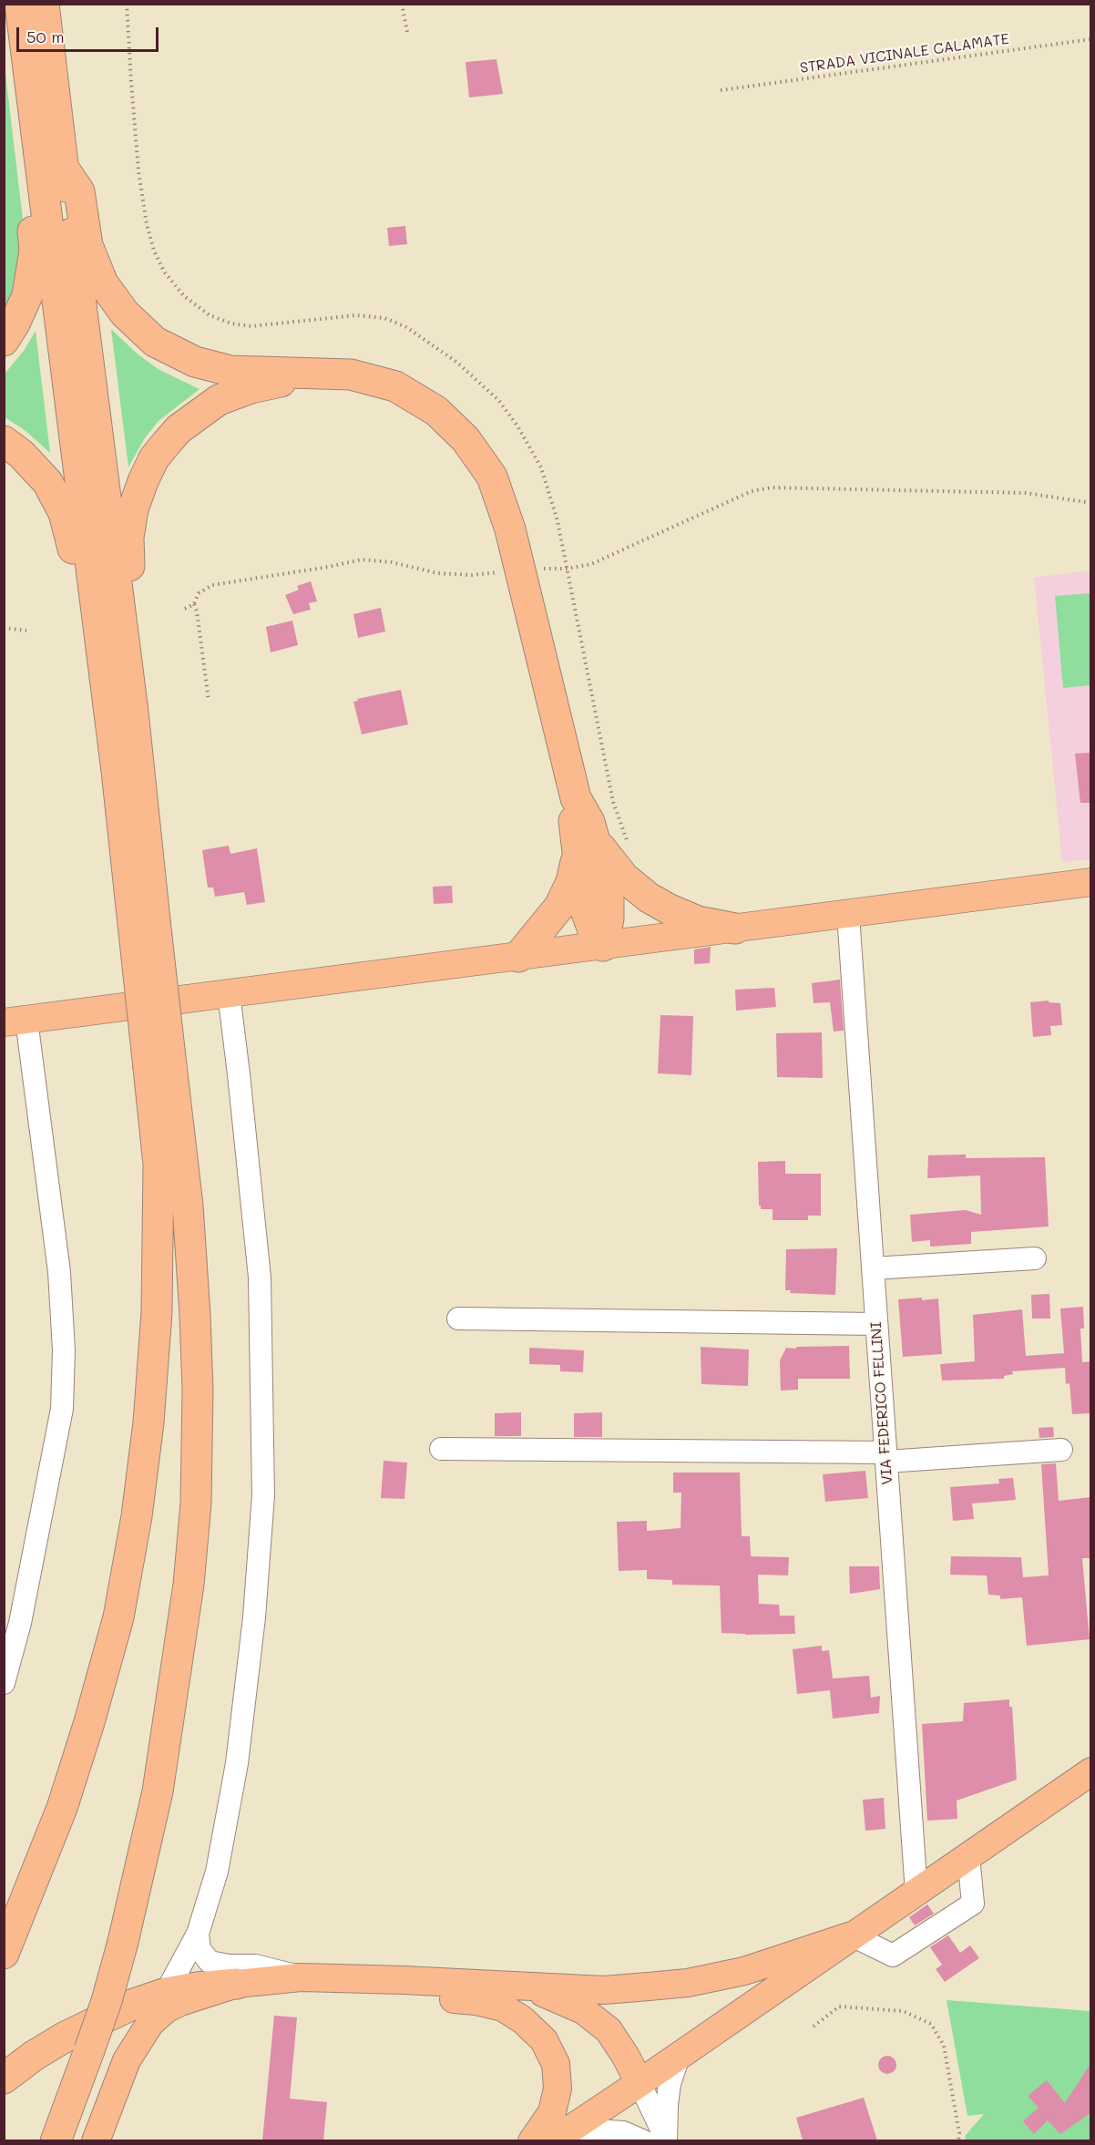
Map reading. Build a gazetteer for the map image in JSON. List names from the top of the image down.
{
  "streets": {
    "street": ["VIA FEDERICO FELLINI"],
    "path": ["STRADA VICINALE CALAMATE"]
  },
  "scale_bar": "50 m"
}
